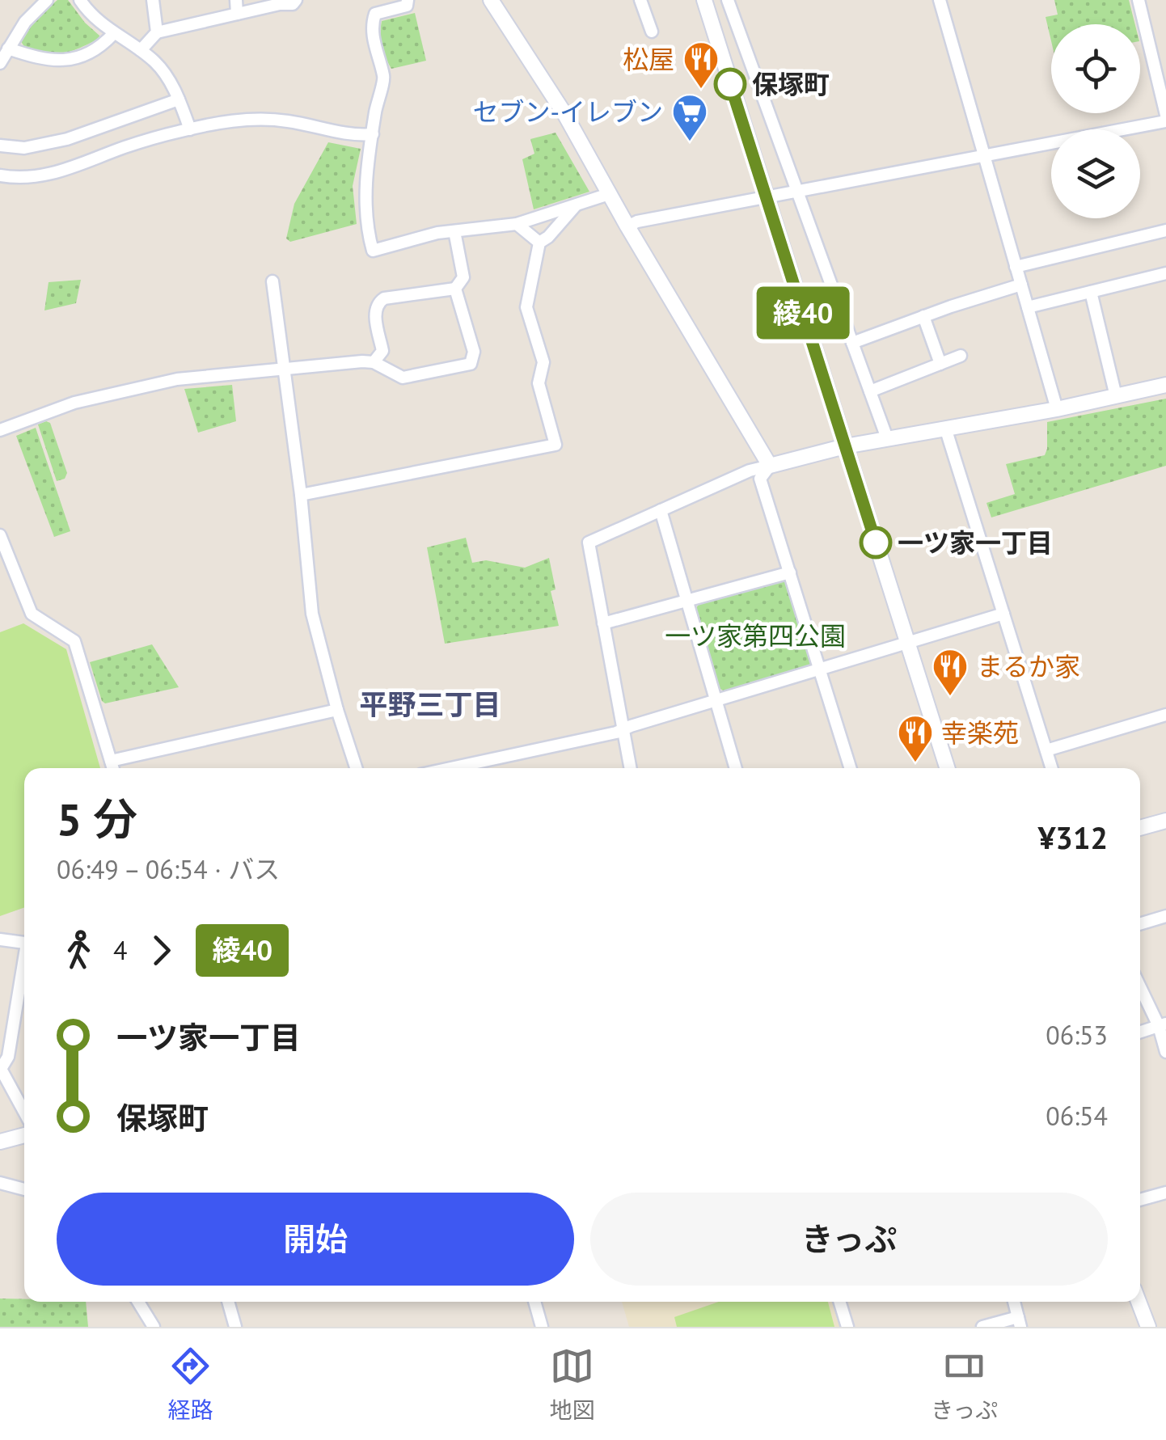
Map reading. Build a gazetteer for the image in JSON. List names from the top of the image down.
{
  "districts": ["平野三丁目"],
  "parks": ["一ツ家第四公園"],
  "places": {
    "other": ["保塚町", "一ツ家一丁目"],
    "restaurant": ["松屋", "まるか家", "幸楽苑"],
    "supermarket": ["セブン-イレブン"]
  },
  "lines": ["bus line 綾40"],
  "page": {
    "on_map": "綾40",
    "heading": ["5 分", "06:49 – 06:54 · バス", "¥312"],
    "legs": ["4", "綾40"],
    "list": [
      {
        "name": "一ツ家一丁目",
        "value": "06:53"
      },
      {
        "name": "保塚町",
        "value": "06:54"
      }
    ],
    "buttons": ["開始", "きっぷ"],
    "tabs": ["経路", "地図", "きっぷ"]
  }
}
